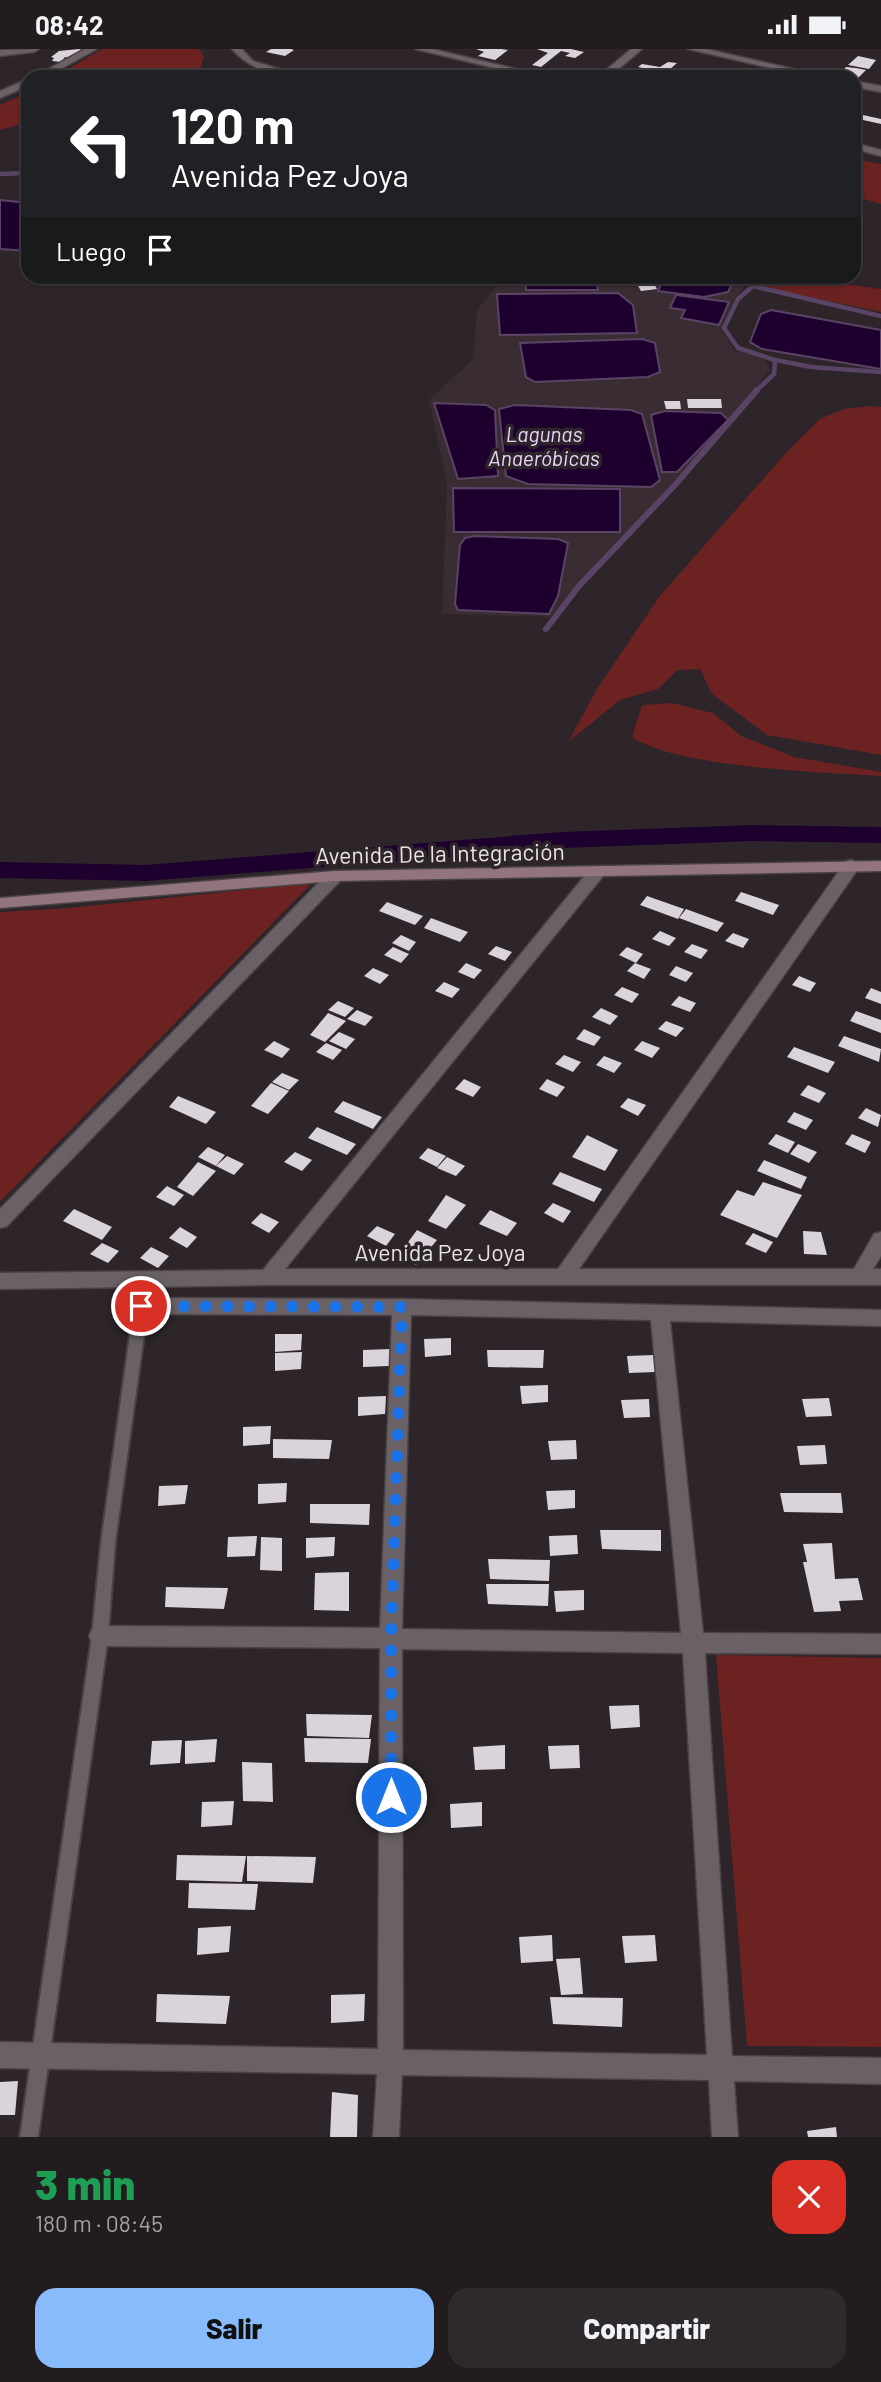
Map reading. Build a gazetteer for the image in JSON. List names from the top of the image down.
{
  "streets": {
    "street": ["Avenida De la Integración", "Avenida Pez Joya"]
  },
  "water": ["Lagunas Anaeróbicas"],
  "page": {
    "status": "08:42",
    "turn": ["120 m", "Avenida Pez Joya"],
    "then": "Luego",
    "heading": ["3 min", "180 m · 08:45"],
    "buttons": ["Salir", "Compartir"]
  }
}
